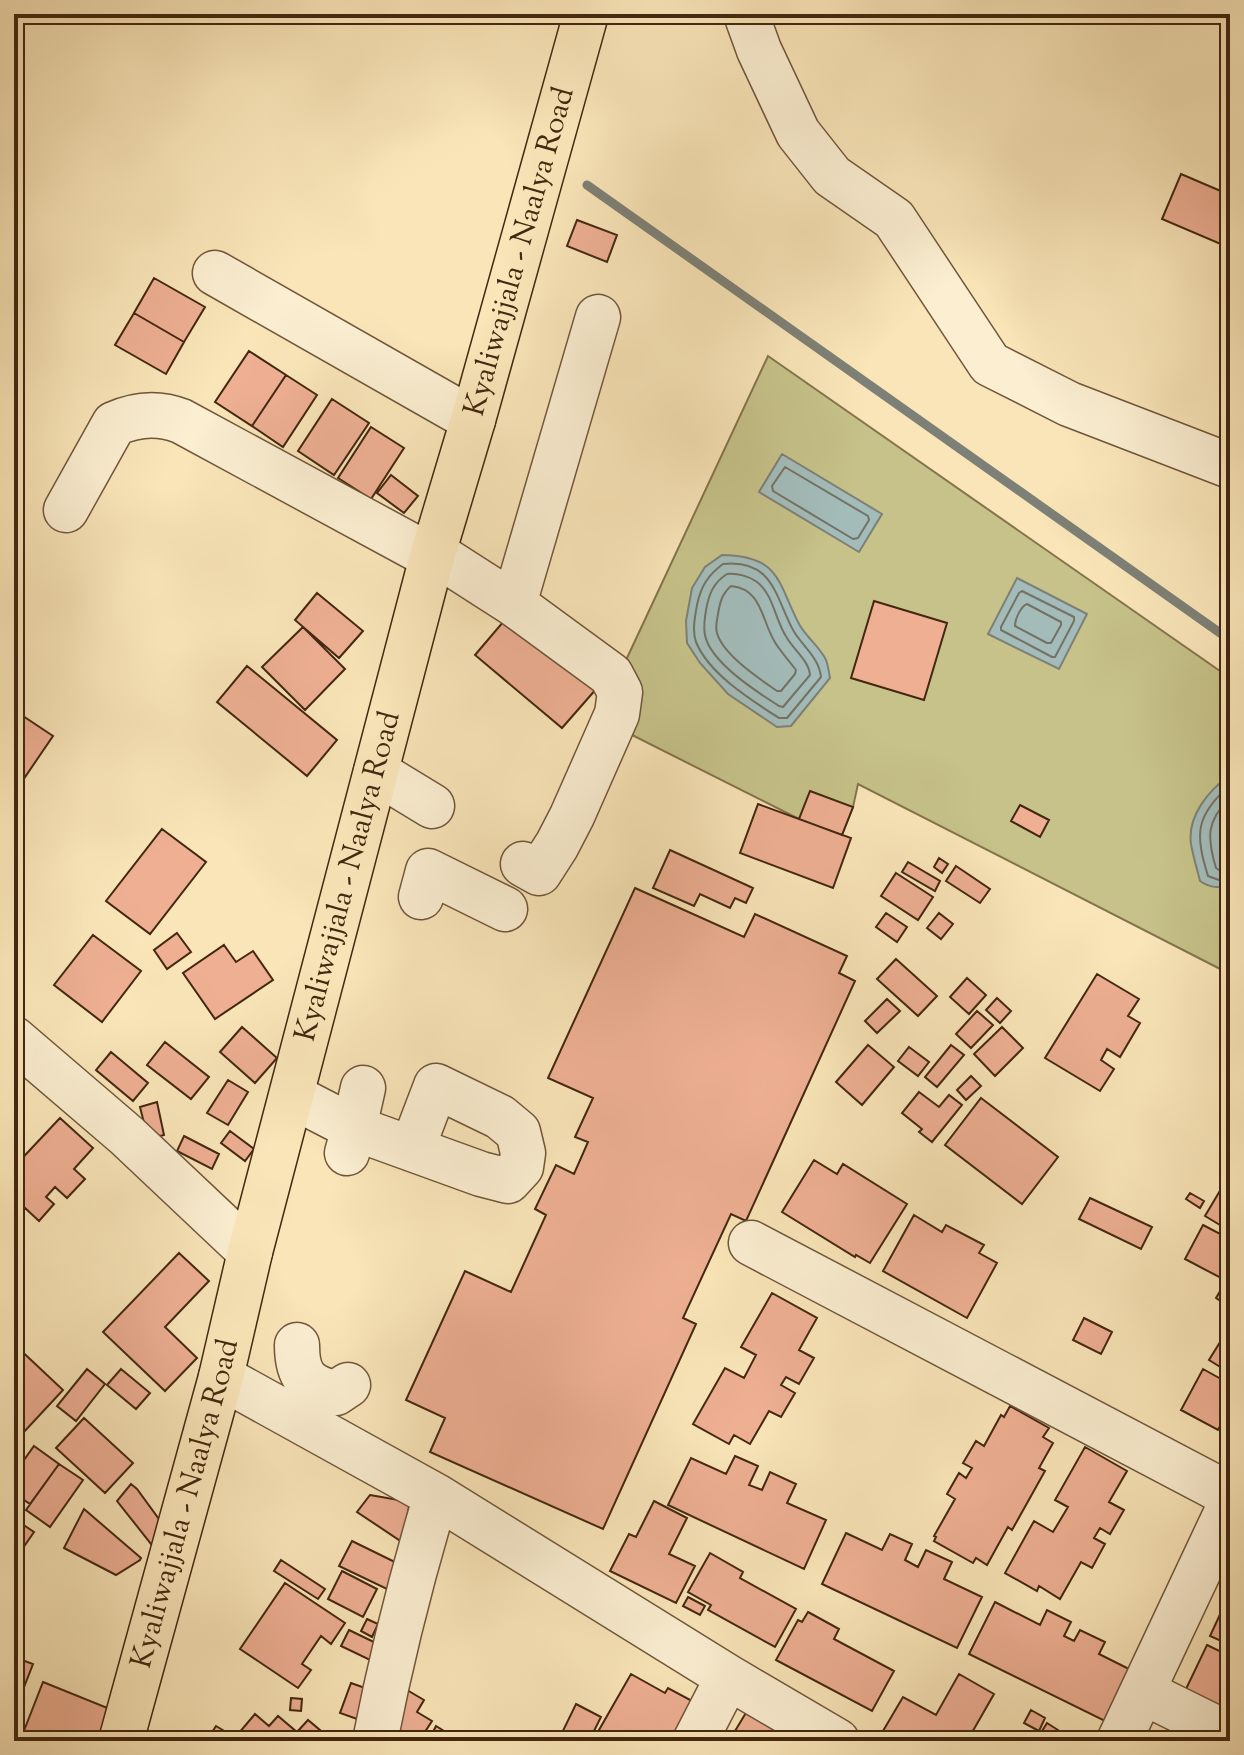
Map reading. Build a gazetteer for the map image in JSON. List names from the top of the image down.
{
  "streets": {
    "main road": ["Kyaliwajjala - Naalya Road"]
  }
}
